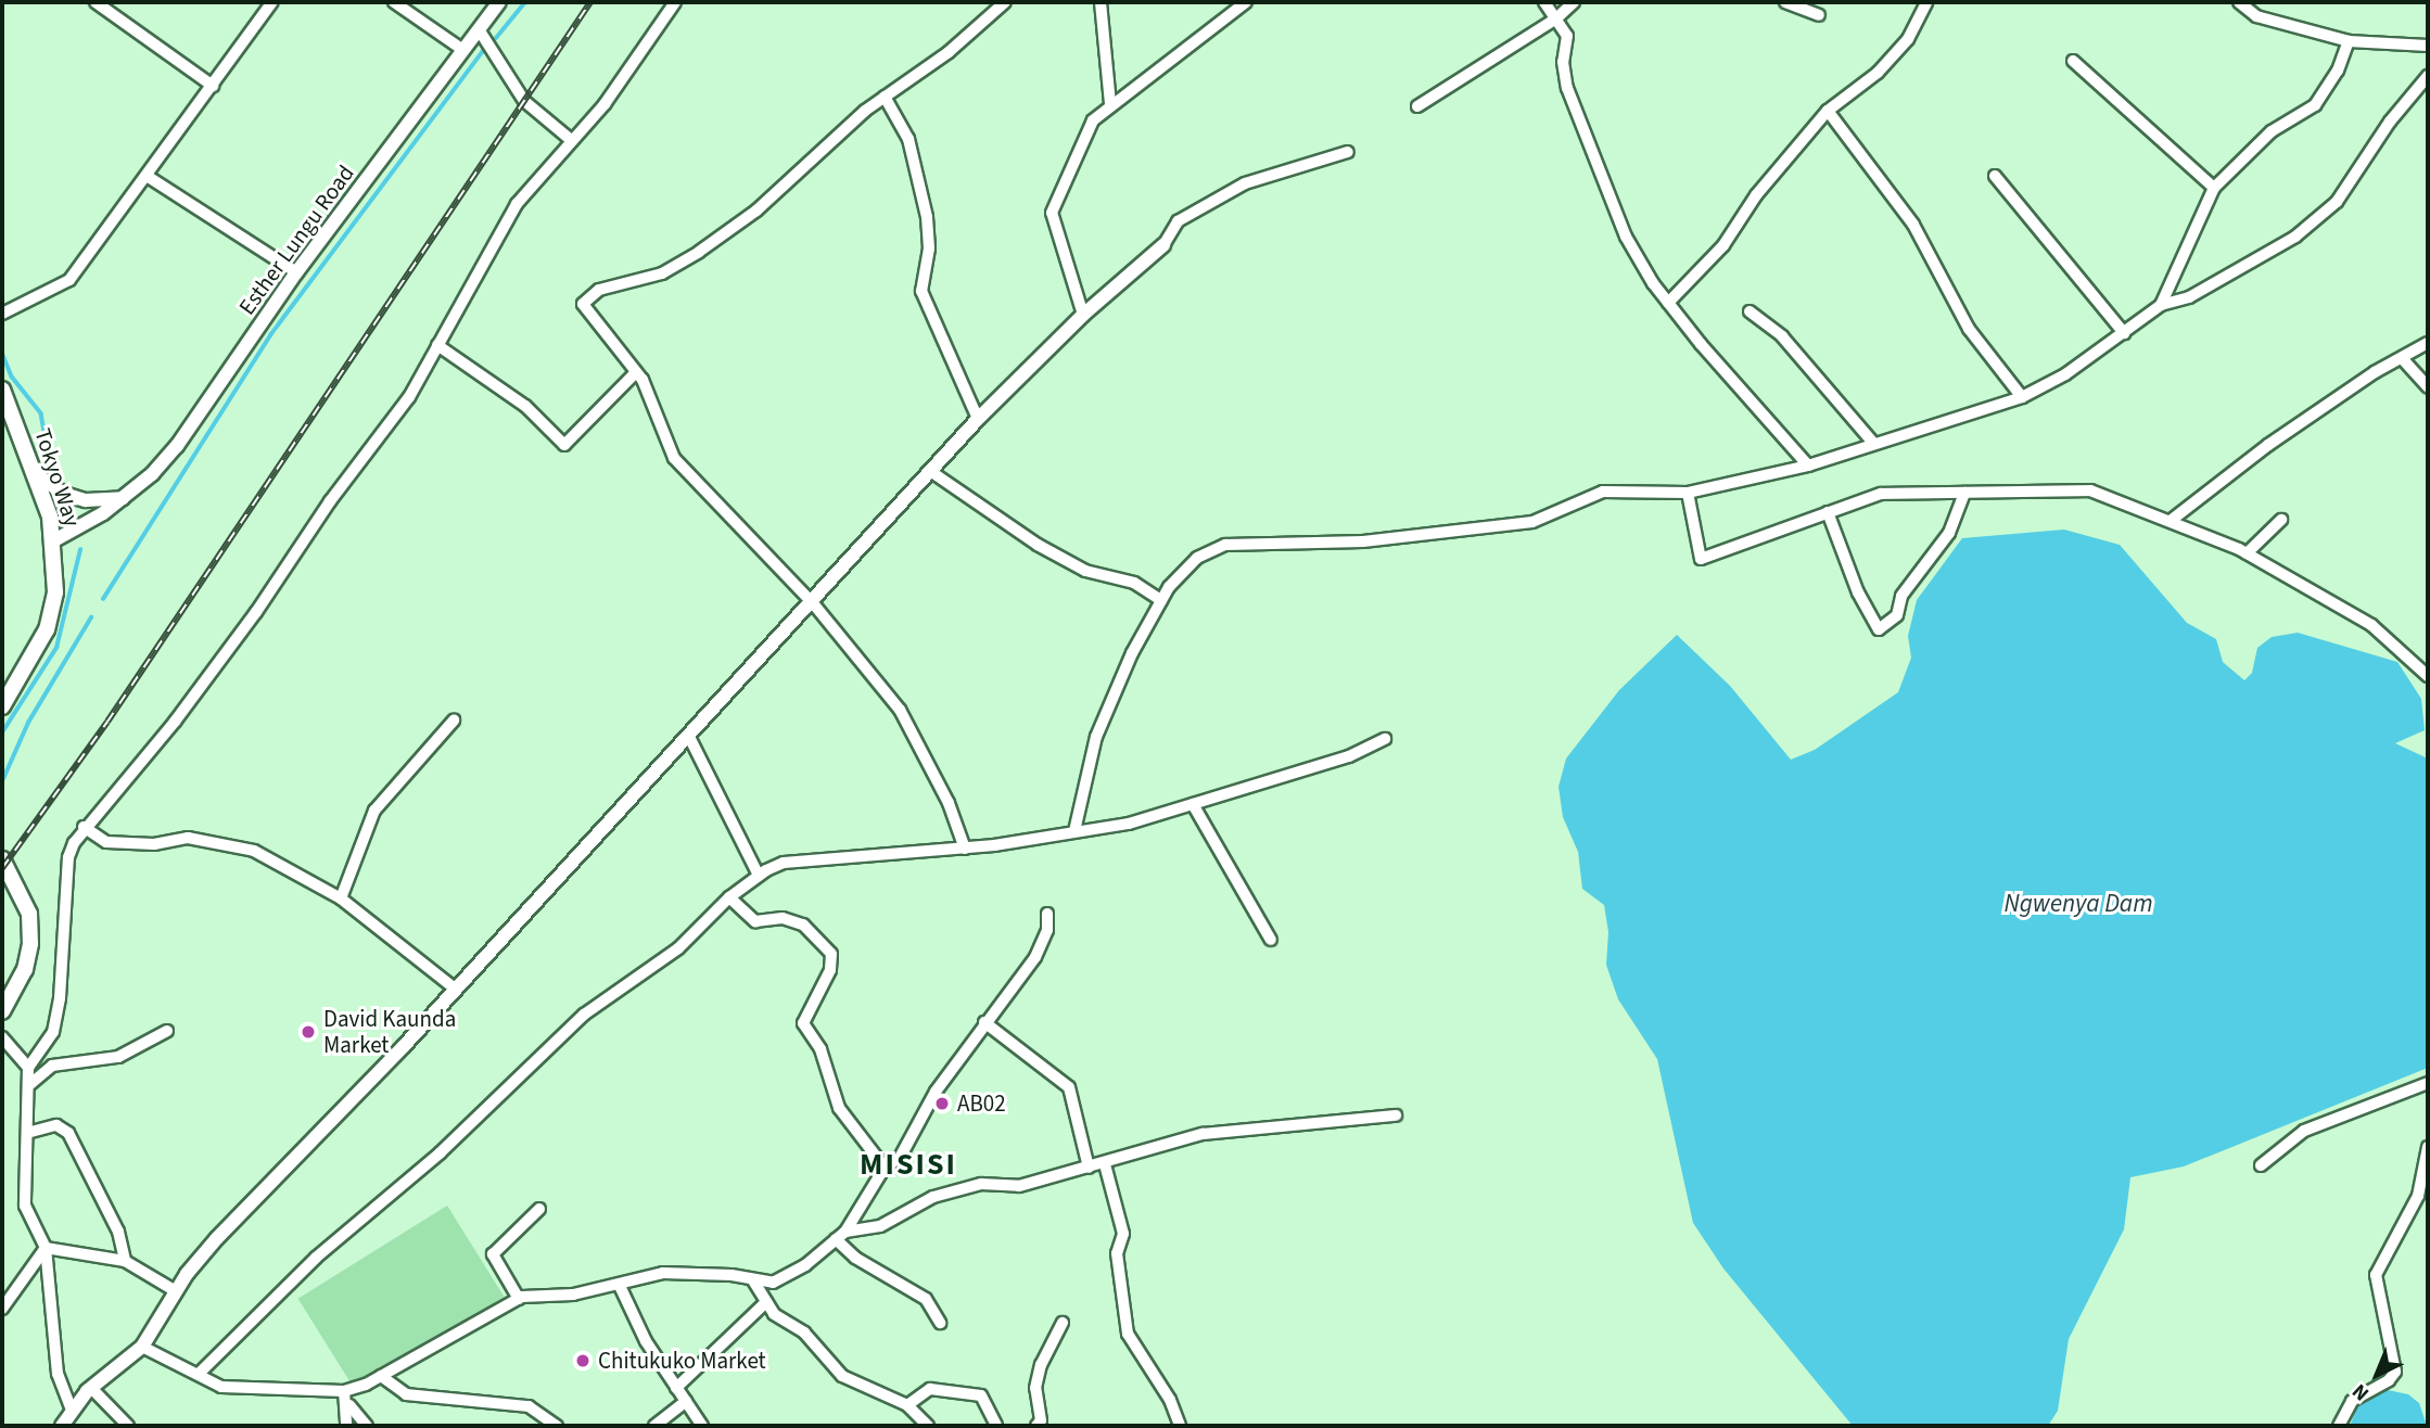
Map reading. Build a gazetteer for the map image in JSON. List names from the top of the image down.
{
  "streets": {
    "main road": ["Tokyo Way"],
    "street": ["Esther Lungu Road"]
  },
  "crossings": [
    ["Esther Lungu Road", "Tokyo Way"]
  ],
  "districts": ["MISISI"],
  "water": ["Ngwenya Dam"],
  "places": ["David Kaunda Market", "AB02", "Chitukuko Market"],
  "north": "bottom left"
}
